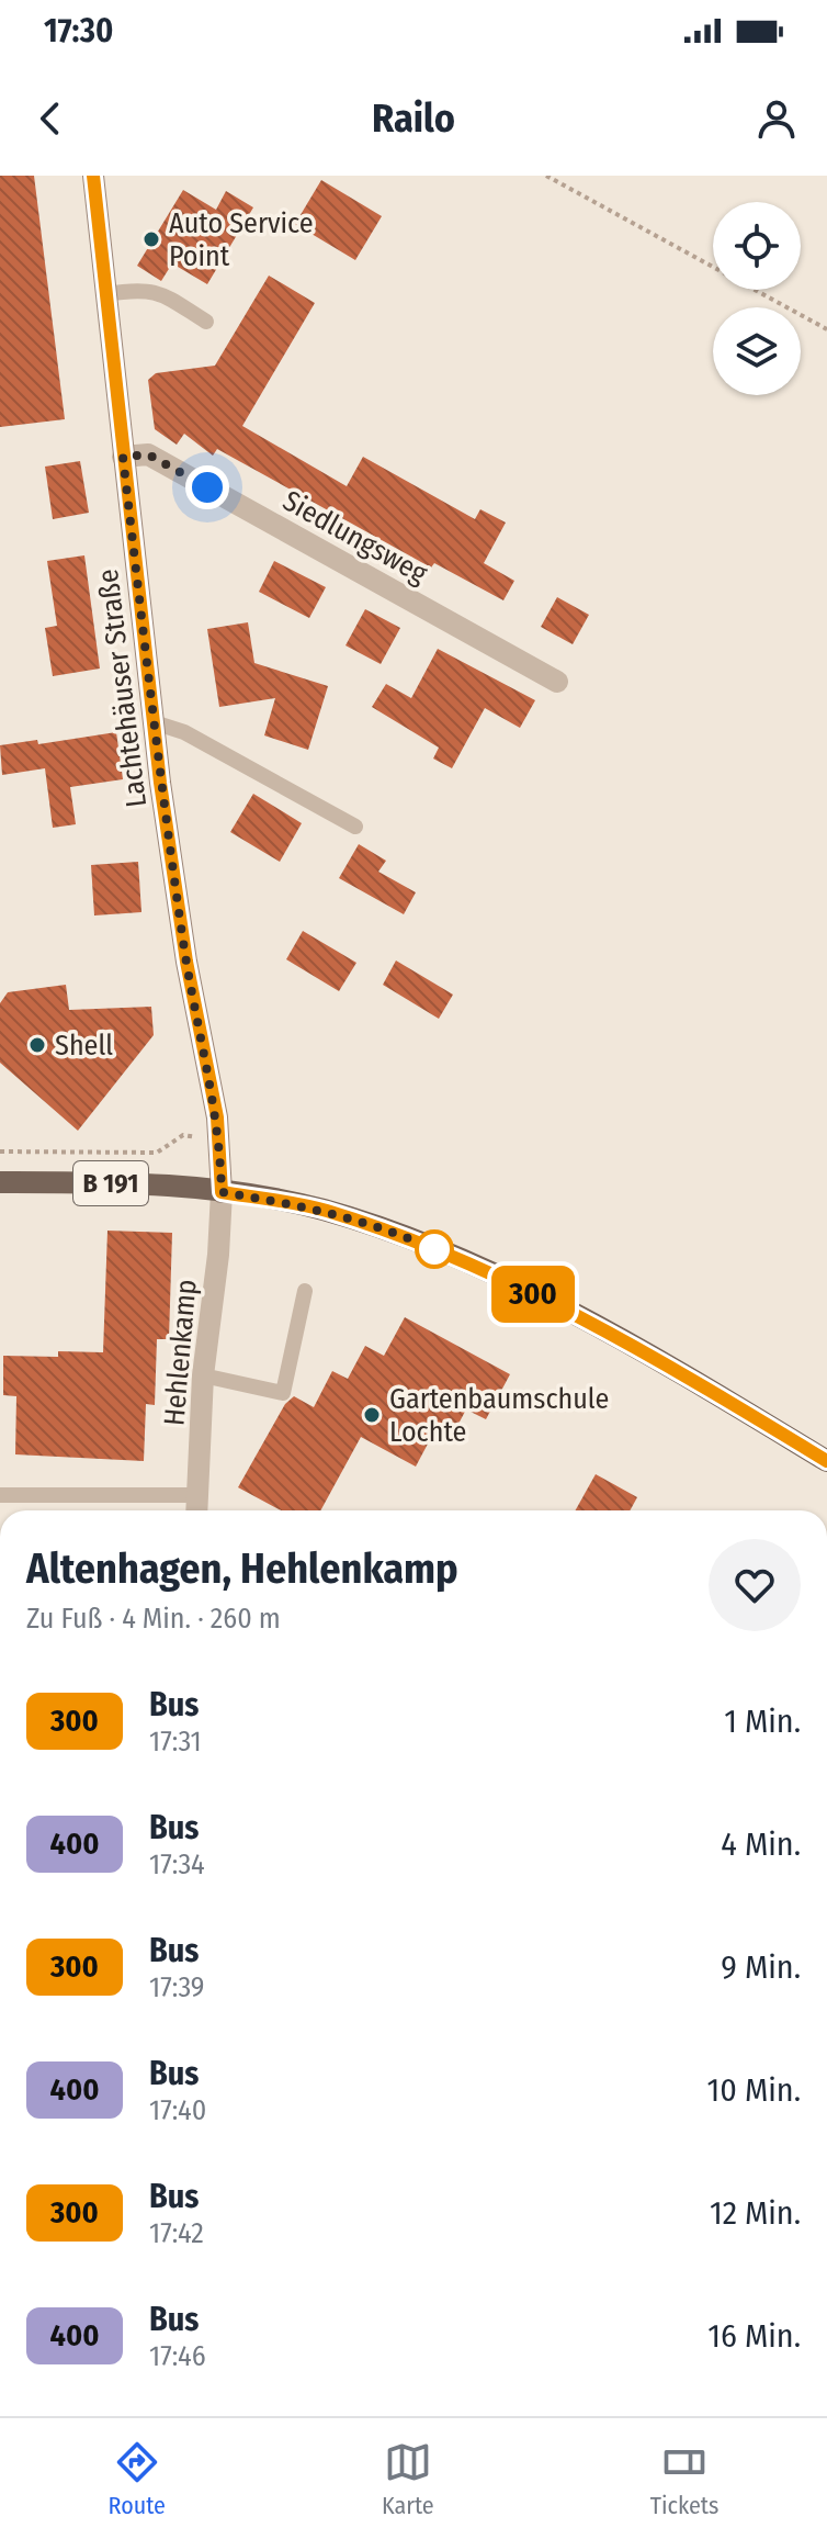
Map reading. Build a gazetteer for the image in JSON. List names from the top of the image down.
{
  "streets": {
    "main road": ["B 191"],
    "street": ["Siedlungsweg", "Lachtehäuser Straße", "Hehlenkamp"]
  },
  "crossings": [
    ["Siedlungsweg", "Lachtehäuser Straße"],
    ["Lachtehäuser Straße", "B 191"],
    ["Lachtehäuser Straße", "Hehlenkamp"],
    ["B 191", "Hehlenkamp"]
  ],
  "places": ["Auto Service Point", "Shell", "Gartenbaumschule Lochte"],
  "lines": ["bus line 300"],
  "page": {
    "status": "17:30",
    "header": "Railo",
    "on_map": "300",
    "heading": ["Altenhagen, Hehlenkamp", "Zu Fuß · 4 Min. · 260 m"],
    "list": [
      {
        "mark": "300",
        "name": "Bus",
        "note": "17:31",
        "value": "1 Min."
      },
      {
        "mark": "400",
        "name": "Bus",
        "note": "17:34",
        "value": "4 Min."
      },
      {
        "mark": "300",
        "name": "Bus",
        "note": "17:39",
        "value": "9 Min."
      },
      {
        "mark": "400",
        "name": "Bus",
        "note": "17:40",
        "value": "10 Min."
      },
      {
        "mark": "300",
        "name": "Bus",
        "note": "17:42",
        "value": "12 Min."
      },
      {
        "mark": "400",
        "name": "Bus",
        "note": "17:46",
        "value": "16 Min."
      }
    ],
    "tabs": ["Route", "Karte", "Tickets"]
  }
}
